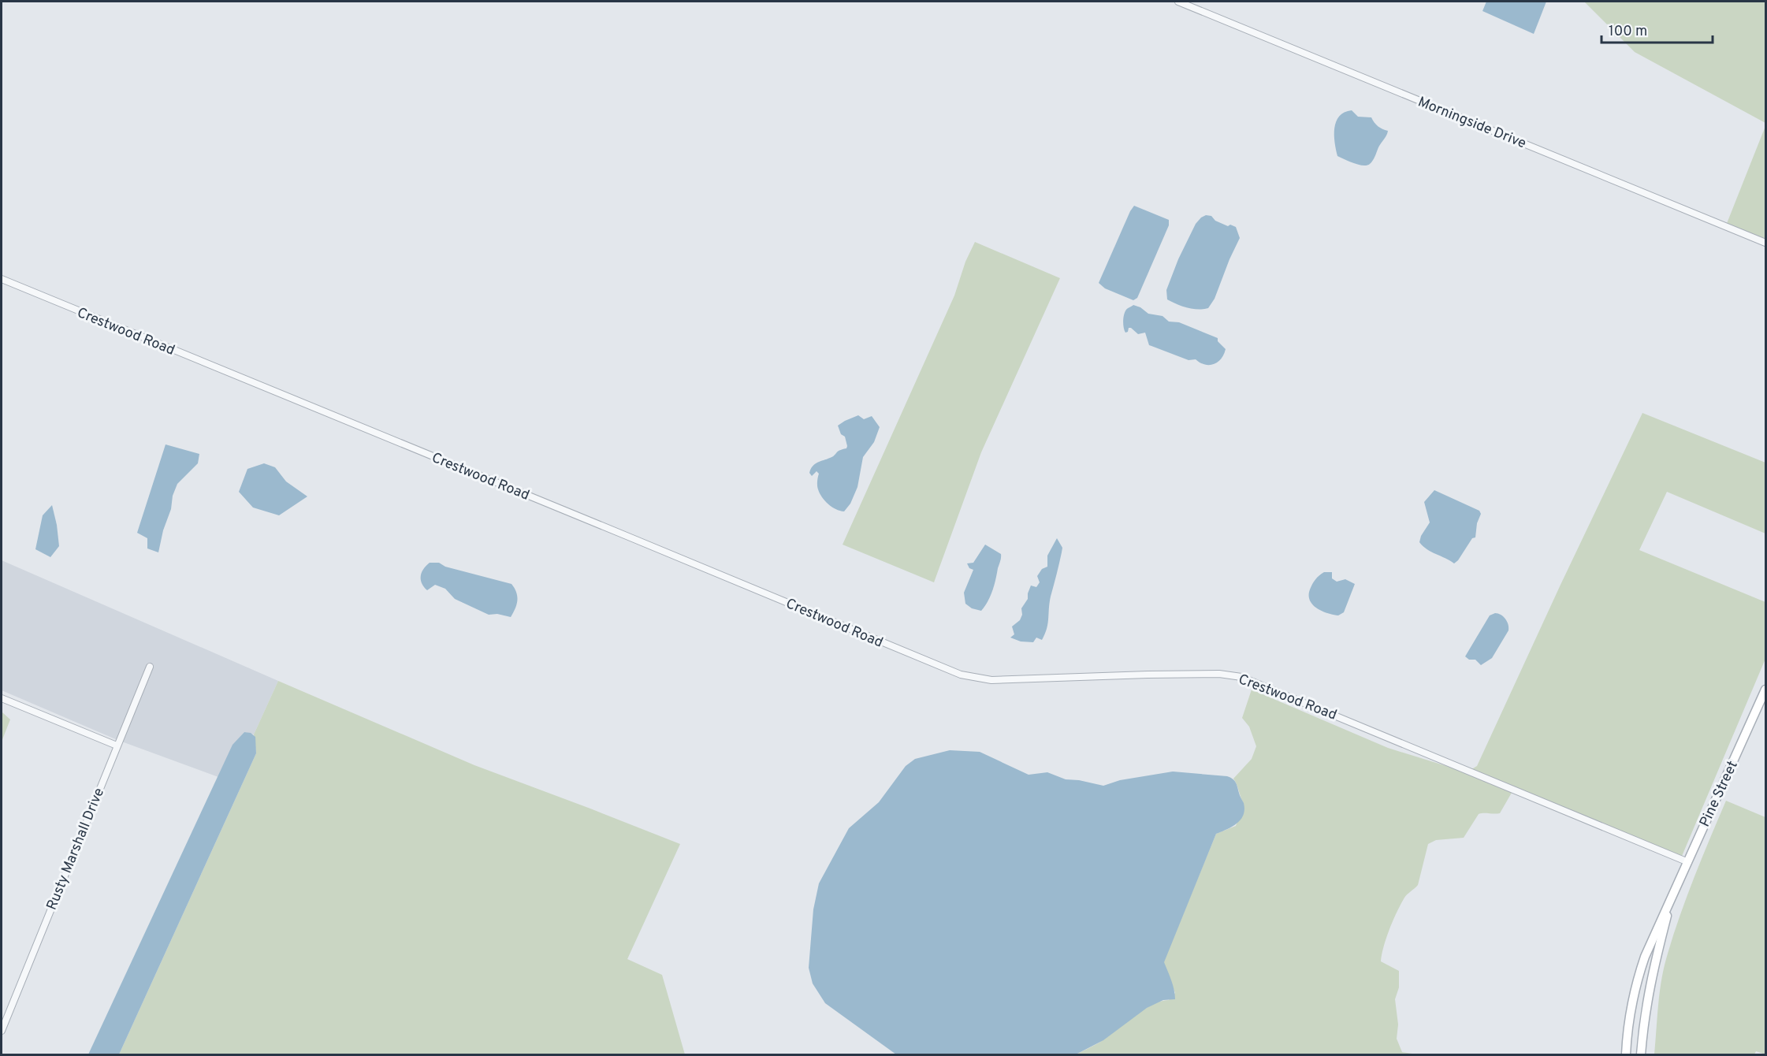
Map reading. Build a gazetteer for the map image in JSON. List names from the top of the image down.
{
  "streets": {
    "main road": ["Pine Street"],
    "street": ["Morningside Drive", "Crestwood Road", "Rusty Marshall Drive"]
  },
  "crossings": [
    ["Crestwood Road", "Pine Street"]
  ],
  "scale_bar": "100 m"
}
